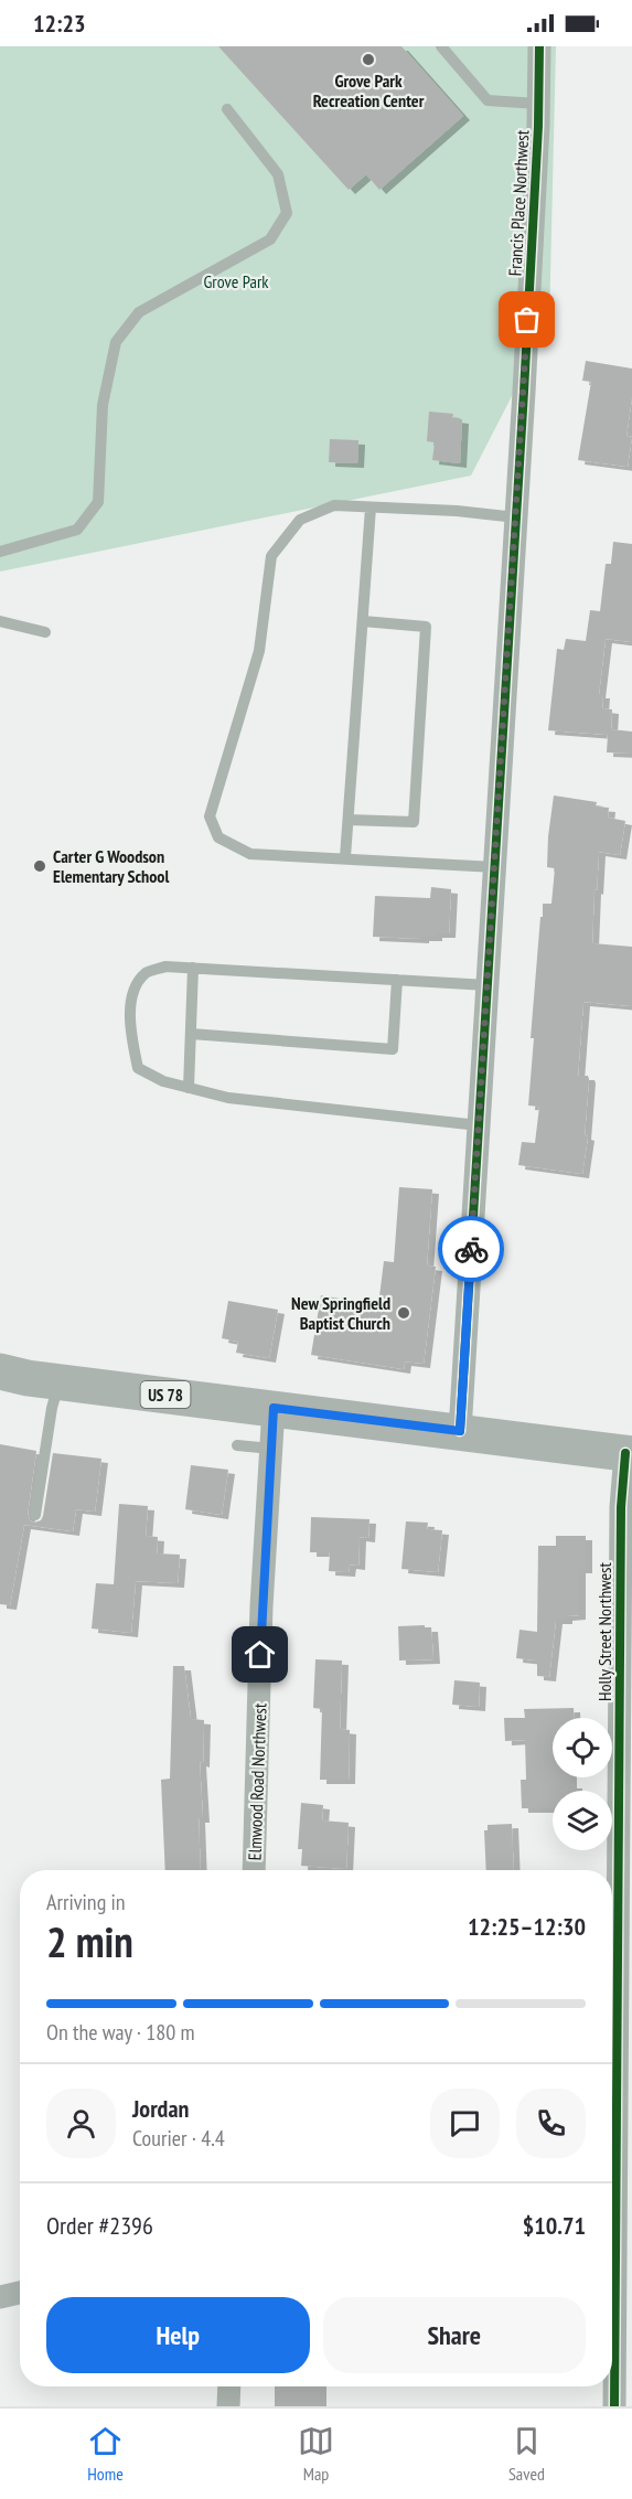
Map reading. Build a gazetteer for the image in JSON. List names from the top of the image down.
{
  "streets": {
    "main road": ["US 78"],
    "street": ["Francis Place Northwest", "Holly Street Northwest", "Elmwood Road Northwest"]
  },
  "crossings": [
    ["Francis Place Northwest", "US 78"],
    ["US 78", "Holly Street Northwest"],
    ["US 78", "Elmwood Road Northwest"]
  ],
  "parks": ["Grove Park"],
  "places": ["Grove Park Recreation Center", "Carter G Woodson Elementary School", "New Springfield Baptist Church"],
  "page": {
    "status": "12:23",
    "heading": ["2 min", "Arriving in", "12:25–12:30"],
    "panel": [
      "Jordan",
      "Courier · 4.4",
      "Order #2396",
      "$10.71"
    ],
    "bar": "On the way · 180 m",
    "buttons": ["Help", "Share"],
    "tabs": ["Home", "Map", "Saved"]
  }
}
